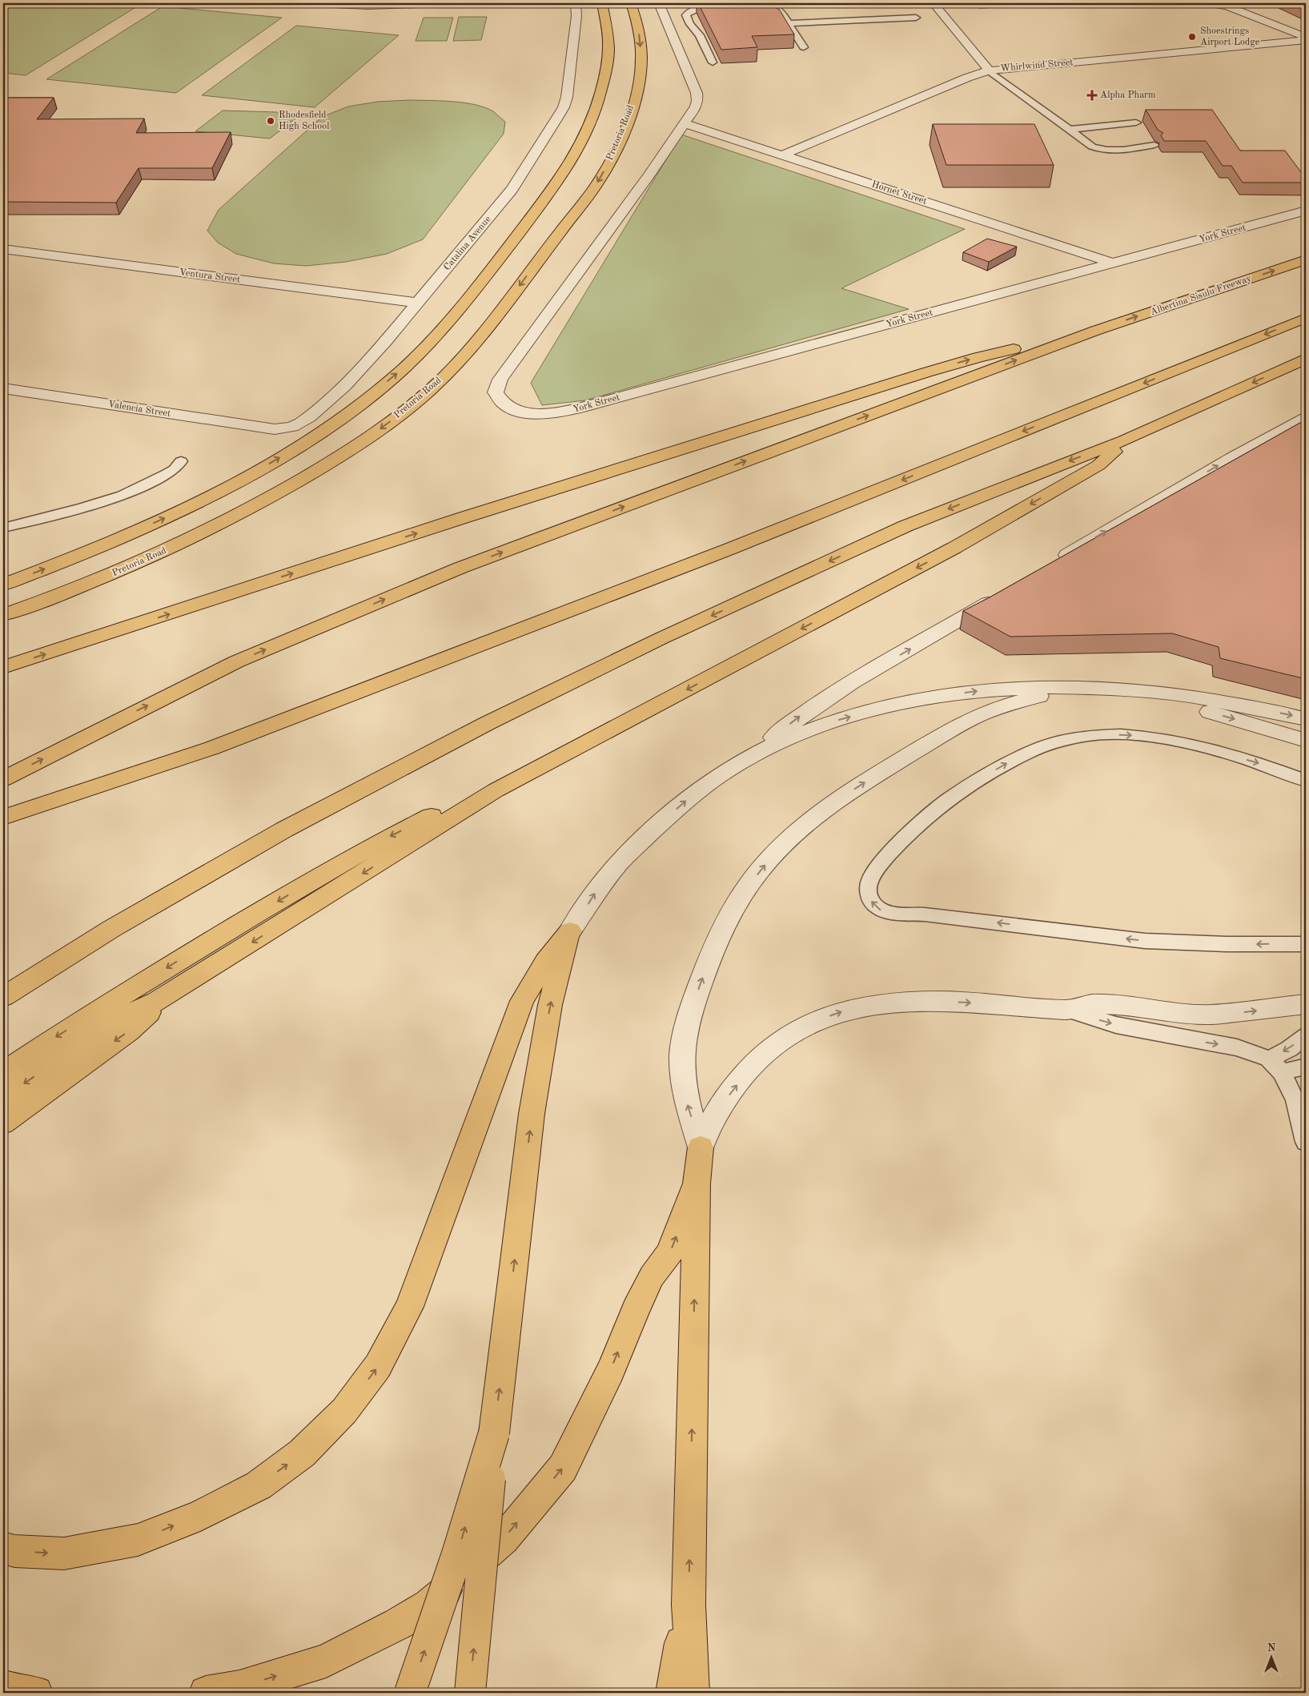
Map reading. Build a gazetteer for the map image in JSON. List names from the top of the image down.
{
  "streets": {
    "main road": ["Pretoria Road", "Albertina Sisulu Freeway"],
    "street": [
      "Whirlwind Street",
      "Hornet Street",
      "York Street",
      "Catalina Avenue",
      "Ventura Street",
      "Valencia Street"
    ]
  },
  "crossings": [
    ["Whirlwind Street", "Hornet Street"],
    ["Hornet Street", "York Street"],
    ["Catalina Avenue", "Ventura Street"],
    ["Catalina Avenue", "Valencia Street"]
  ],
  "places": {
    "other": ["Shoestrings Airport Lodge", "Rhodesfield High School"],
    "health": ["Alpha Pharm"]
  },
  "north": "top"
}
